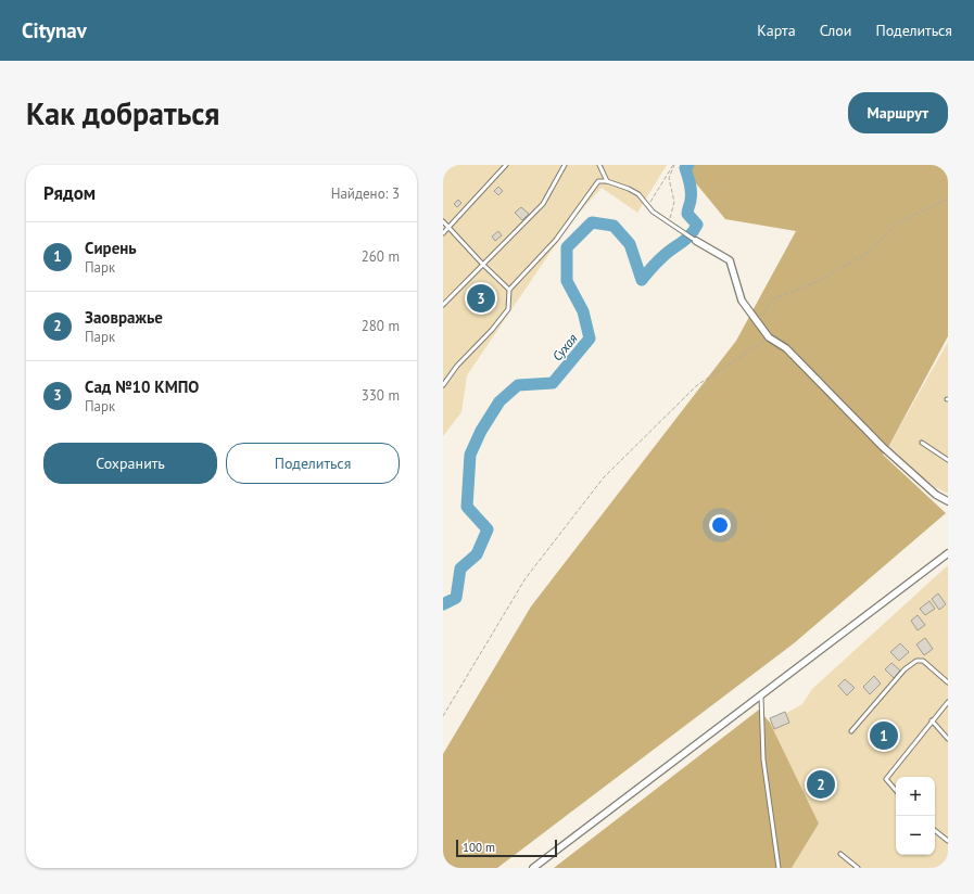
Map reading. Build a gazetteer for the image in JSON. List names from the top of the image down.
{
  "water": ["Сухая"],
  "scale_bar": "100 m",
  "page": {
    "header": "Citynav",
    "nav": ["Карта", "Слои", "Поделиться"],
    "buttons": [
      "Маршрут",
      ["Сохранить", "Поделиться"]
    ],
    "title": "Как добраться",
    "heading": ["Рядом", "Найдено: 3"],
    "list": [
      {
        "mark": "1",
        "name": "Сирень",
        "note": "Парк",
        "value": "260 m"
      },
      {
        "mark": "2",
        "name": "Заовражье",
        "note": "Парк",
        "value": "280 m"
      },
      {
        "mark": "3",
        "name": "Сад №10 КМПО",
        "note": "Парк",
        "value": "330 m"
      }
    ],
    "pins": ["3", "1", "2"],
    "map_buttons": ["+", "−"],
    "scale": "100 m"
  }
}
